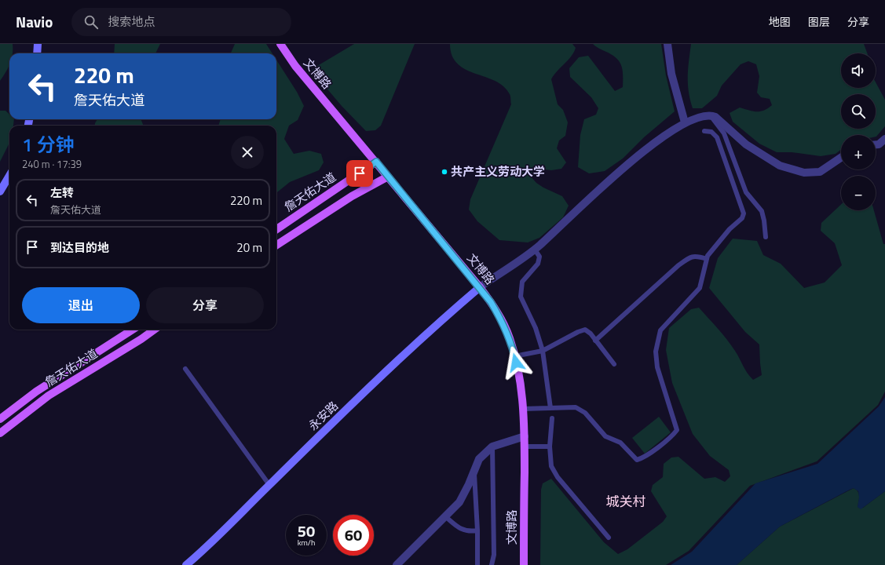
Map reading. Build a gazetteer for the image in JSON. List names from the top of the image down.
{
  "streets": {
    "main road": ["文博路", "詹天佑大道"],
    "street": ["永安路"]
  },
  "crossings": [
    ["文博路", "詹天佑大道"],
    ["文博路", "永安路"]
  ],
  "districts": ["城关村"],
  "places": ["共产主义劳动大学"],
  "page": {
    "header": "Navio",
    "search": "搜索地点",
    "nav": ["地图", "图层", "分享"],
    "map_buttons": ["+", "−"],
    "turn": ["220 m", "詹天佑大道"],
    "heading": ["1 分钟", "240 m · 17:39"],
    "list": [
      {
        "name": "左转",
        "note": "詹天佑大道",
        "value": "220 m"
      },
      {
        "name": "到达目的地",
        "value": "20 m"
      }
    ],
    "buttons": ["退出", "分享"],
    "speed": "50 km/h",
    "limit": "60"
  }
}
